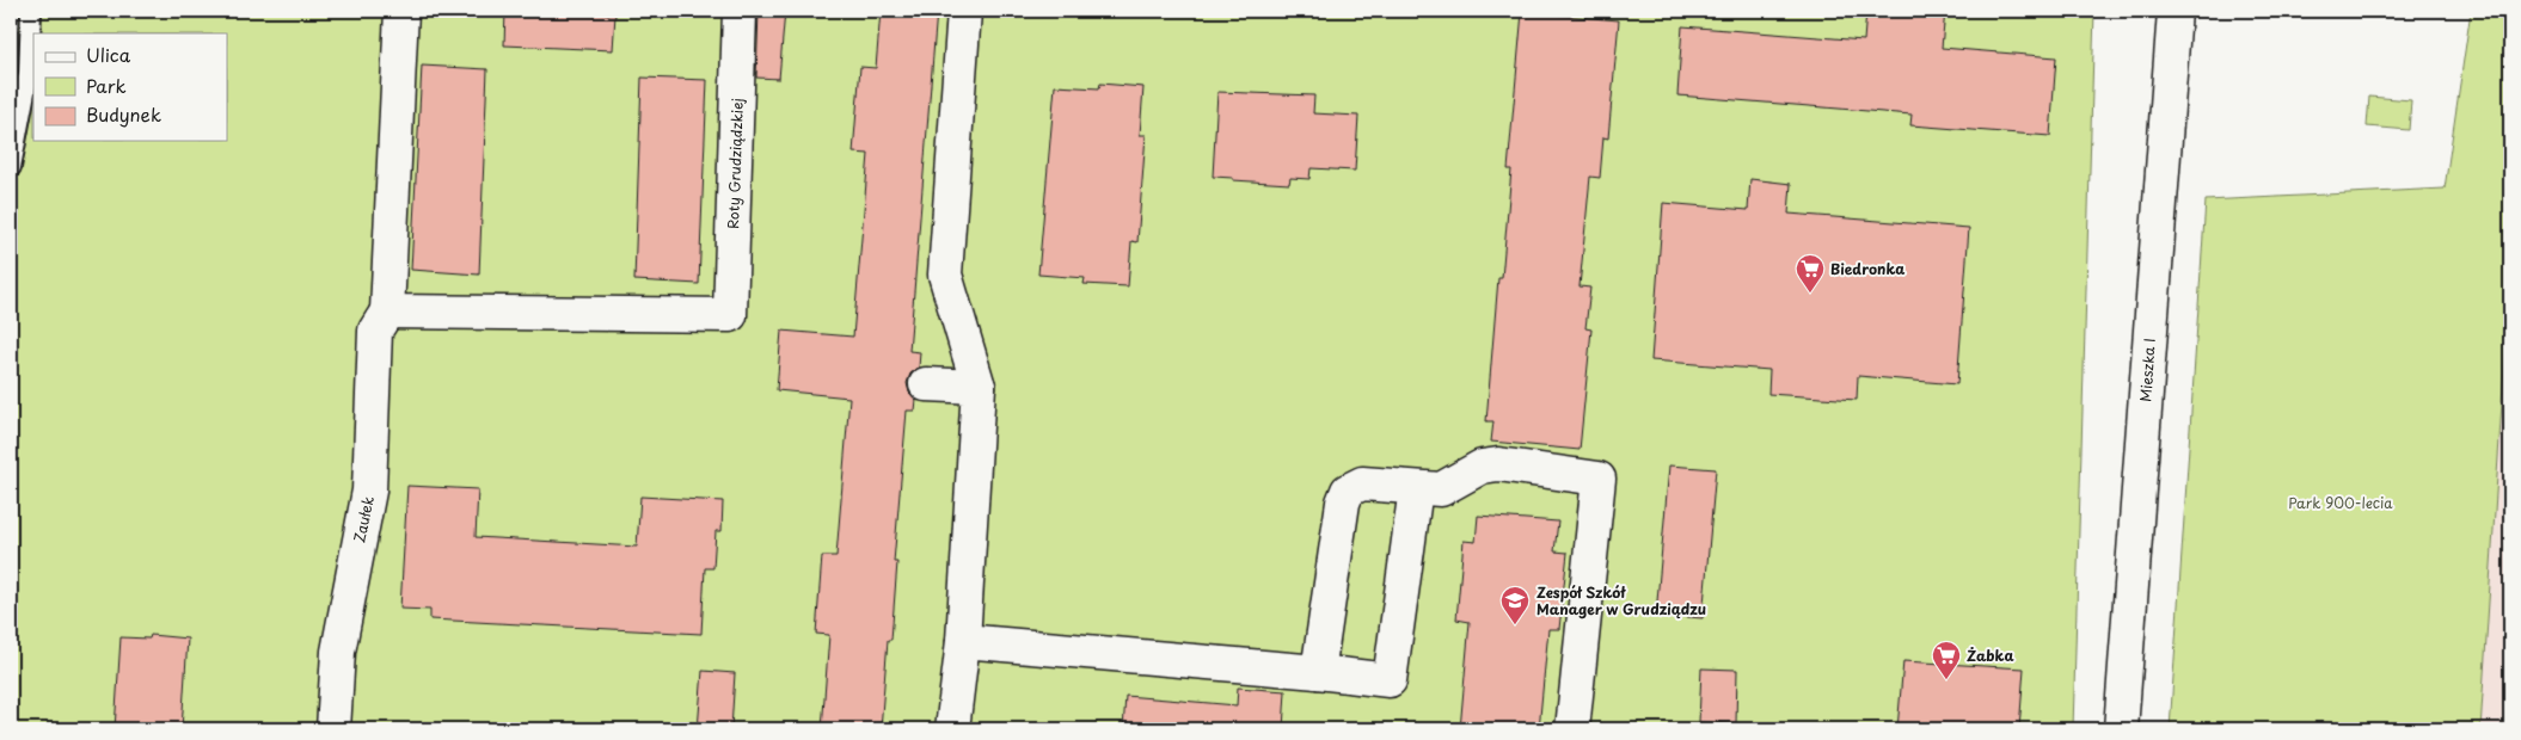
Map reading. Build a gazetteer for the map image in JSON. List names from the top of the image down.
{
  "streets": {
    "street": ["Roty Grudziądzkiej", "Mieszka I", "Zaułek"]
  },
  "crossings": [
    ["Roty Grudziądzkiej", "Zaułek"]
  ],
  "parks": ["Park 900-lecia"],
  "places": {
    "supermarket": ["Biedronka", "Żabka"],
    "school or university": ["Zespół Szkół Manager w Grudziądzu"]
  },
  "legend": ["Ulica", "Park", "Budynek"]
}
